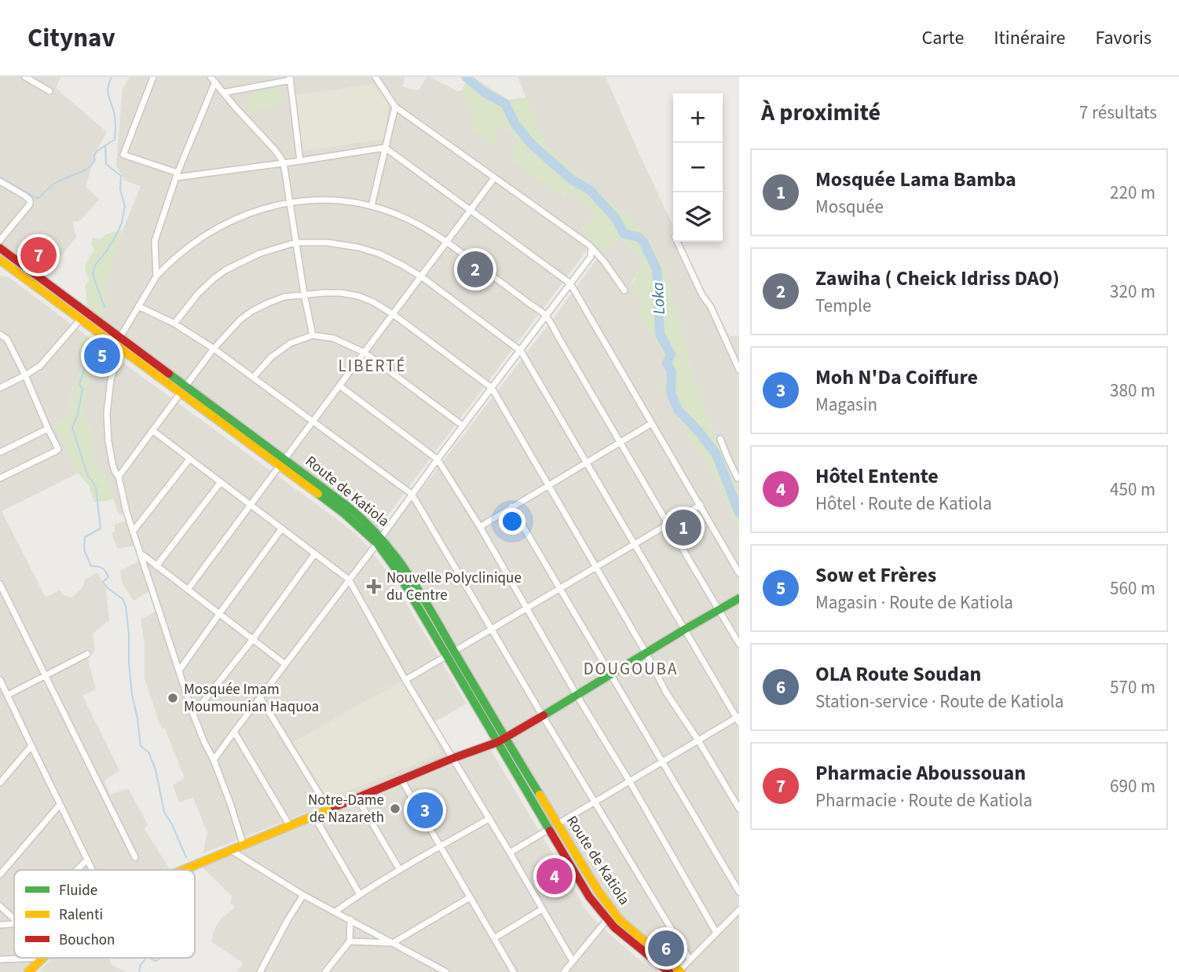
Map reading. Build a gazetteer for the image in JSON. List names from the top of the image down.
{
  "streets": {
    "main road": ["Route de Katiola"]
  },
  "districts": ["LIBERTÉ", "DOUGOUBA"],
  "water": ["Loka"],
  "places": {
    "health": ["Nouvelle Polyclinique du Centre"],
    "other": ["Mosquée Imam Moumounian Haquoa", "Notre-Dame de Nazareth"]
  },
  "legend": ["Fluide", "Ralenti", "Bouchon"],
  "page": {
    "header": "Citynav",
    "nav": ["Carte", "Itinéraire", "Favoris"],
    "heading": ["À proximité", "7 résultats"],
    "map_buttons": ["+", "−"],
    "list": [
      {
        "mark": "1",
        "name": "Mosquée Lama Bamba",
        "note": "Mosquée",
        "value": "220 m"
      },
      {
        "mark": "2",
        "name": "Zawiha ( Cheick Idriss DAO)",
        "note": "Temple",
        "value": "320 m"
      },
      {
        "mark": "3",
        "name": "Moh N'Da Coiffure",
        "note": "Magasin",
        "value": "380 m"
      },
      {
        "mark": "4",
        "name": "Hôtel Entente",
        "note": "Hôtel · Route de Katiola",
        "value": "450 m"
      },
      {
        "mark": "5",
        "name": "Sow et Frères",
        "note": "Magasin · Route de Katiola",
        "value": "560 m"
      },
      {
        "mark": "6",
        "name": "OLA Route Soudan",
        "note": "Station-service · Route de Katiola",
        "value": "570 m"
      },
      {
        "mark": "7",
        "name": "Pharmacie Aboussouan",
        "note": "Pharmacie · Route de Katiola",
        "value": "690 m"
      }
    ],
    "pins": [
      "7",
      "2",
      "5",
      "1",
      "3",
      "4",
      "6"
    ]
  }
}
